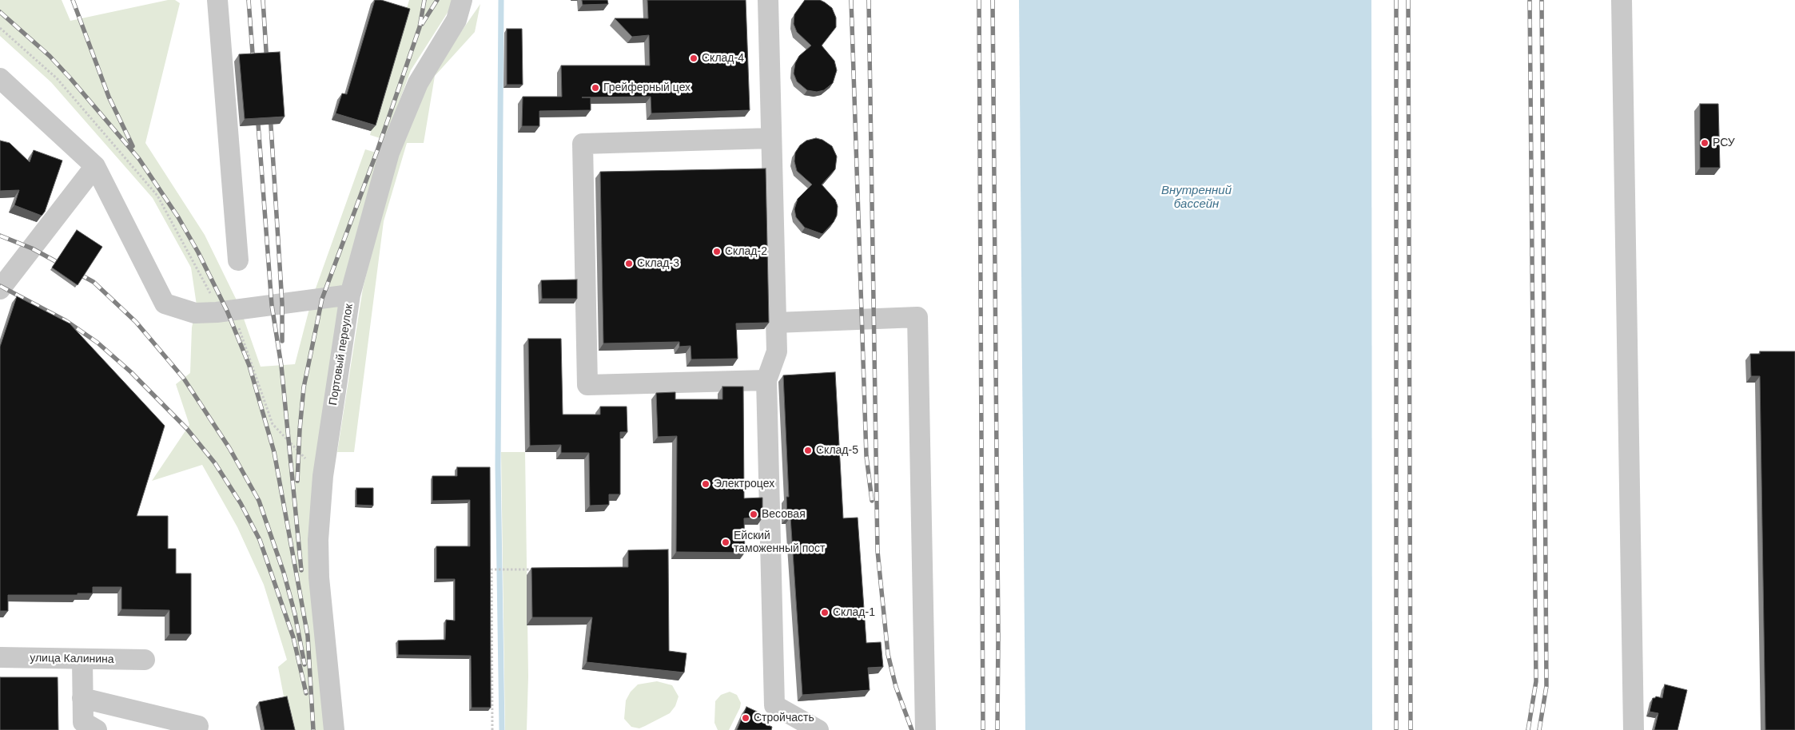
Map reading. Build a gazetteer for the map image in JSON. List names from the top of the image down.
{
  "streets": {
    "street": ["Портовый переулок", "улица Калинина"]
  },
  "water": ["Внутренний бассейн"],
  "places": [
    "Склад-4",
    "Грейферный цех",
    "РСУ",
    "Склад-2",
    "Склад-3",
    "Склад-5",
    "Электроцех",
    "Весовая",
    "Ейский таможенный пост",
    "Склад-1",
    "Стройчасть"
  ]
}
